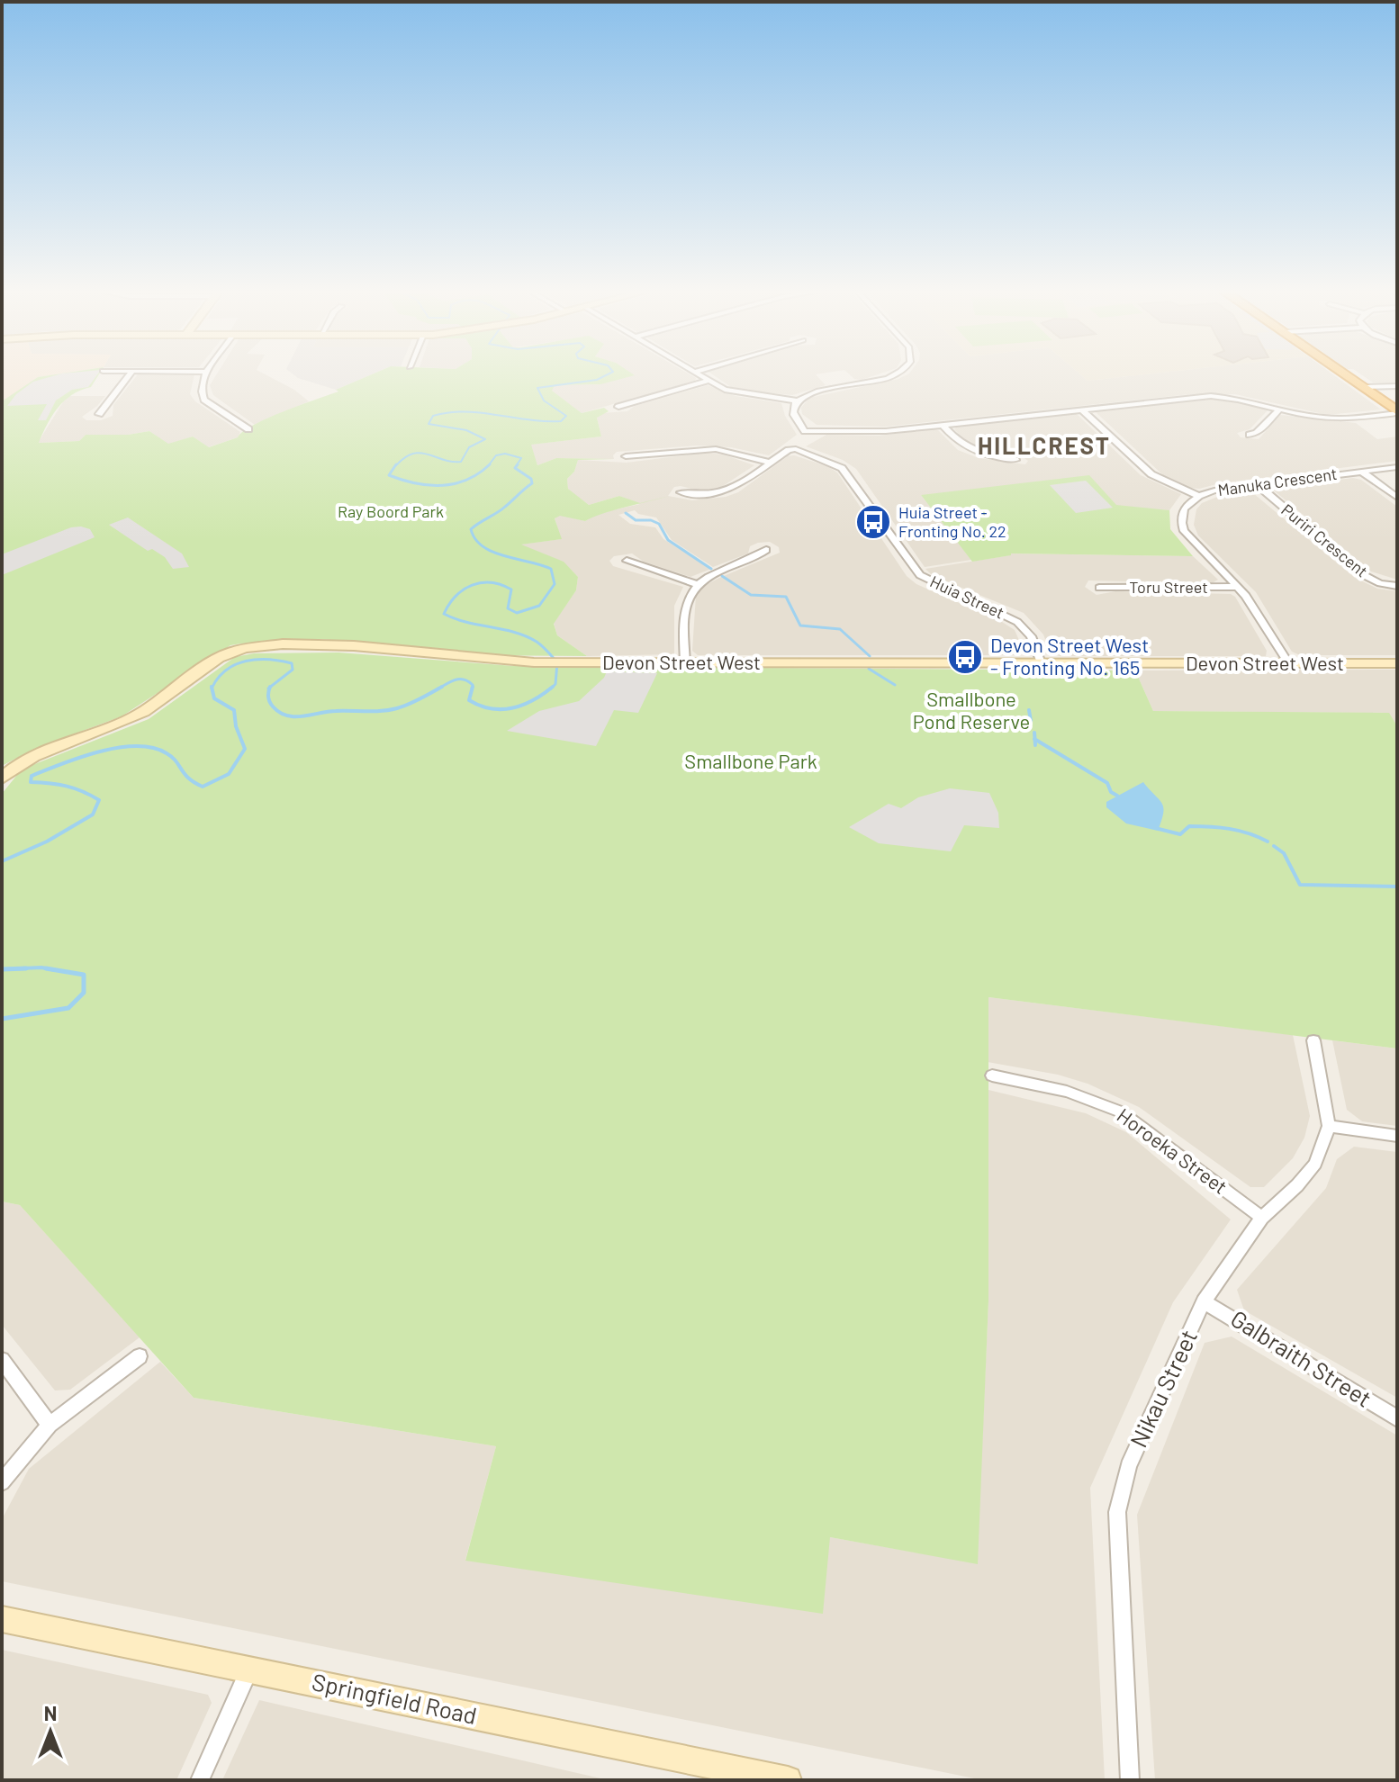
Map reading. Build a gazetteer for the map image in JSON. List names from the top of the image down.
{
  "streets": {
    "main road": ["Devon Street West", "Springfield Road"],
    "street": [
      "Manuka Crescent",
      "Puriri Crescent",
      "Toru Street",
      "Huia Street",
      "Horoeka Street",
      "Galbraith Street",
      "Nikau Street"
    ]
  },
  "crossings": [
    ["Manuka Crescent", "Puriri Crescent"],
    ["Manuka Crescent", "Toru Street"],
    ["Manuka Crescent", "Devon Street West"],
    ["Huia Street", "Devon Street West"],
    ["Horoeka Street", "Nikau Street"],
    ["Galbraith Street", "Nikau Street"]
  ],
  "districts": ["HILLCREST"],
  "parks": ["Ray Boord Park", "Smallbone Pond Reserve", "Smallbone Park"],
  "places": {
    "bus stop": ["Huia Street - Fronting No. 22", "Devon Street West - Fronting No. 165"]
  },
  "north": "top"
}
